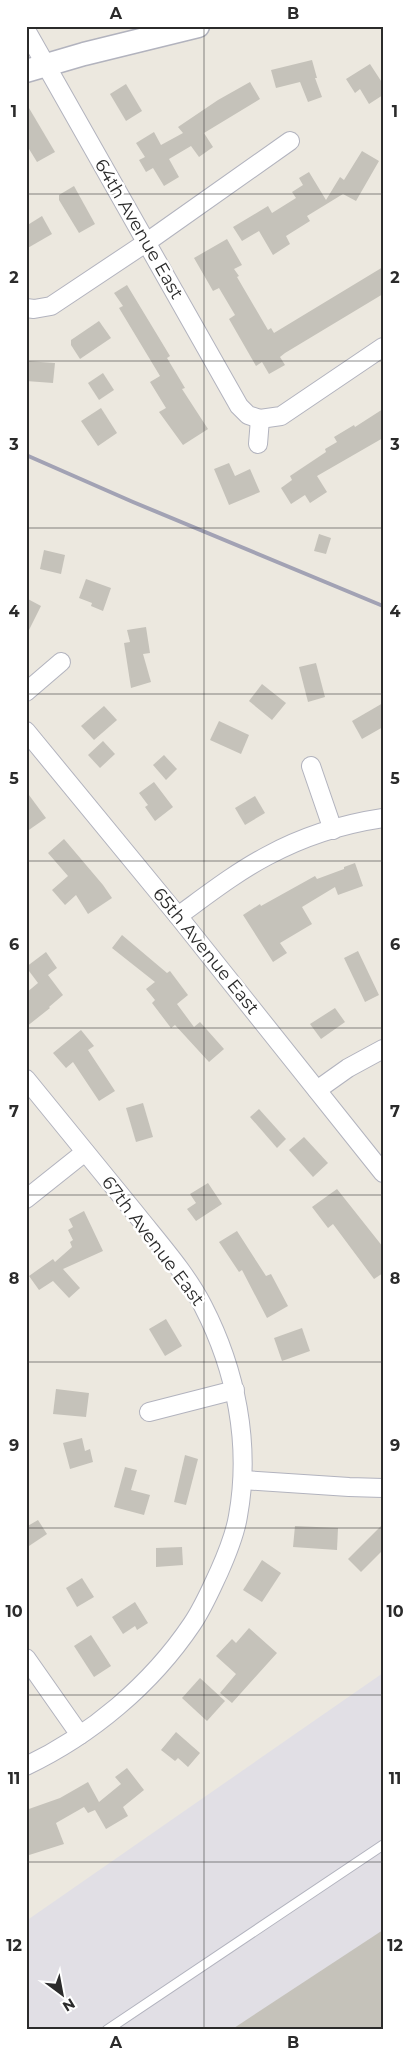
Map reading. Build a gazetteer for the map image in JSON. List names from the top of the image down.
{
  "streets": {
    "street": ["64th Avenue East", "65th Avenue East", "67th Avenue East"]
  },
  "north": "bottom right",
  "grid": {
    "columns": ["A", "B"],
    "rows": [
      "1",
      "2",
      "3",
      "4",
      "5",
      "6",
      "7",
      "8",
      "9",
      "10",
      "11",
      "12"
    ]
  }
}
